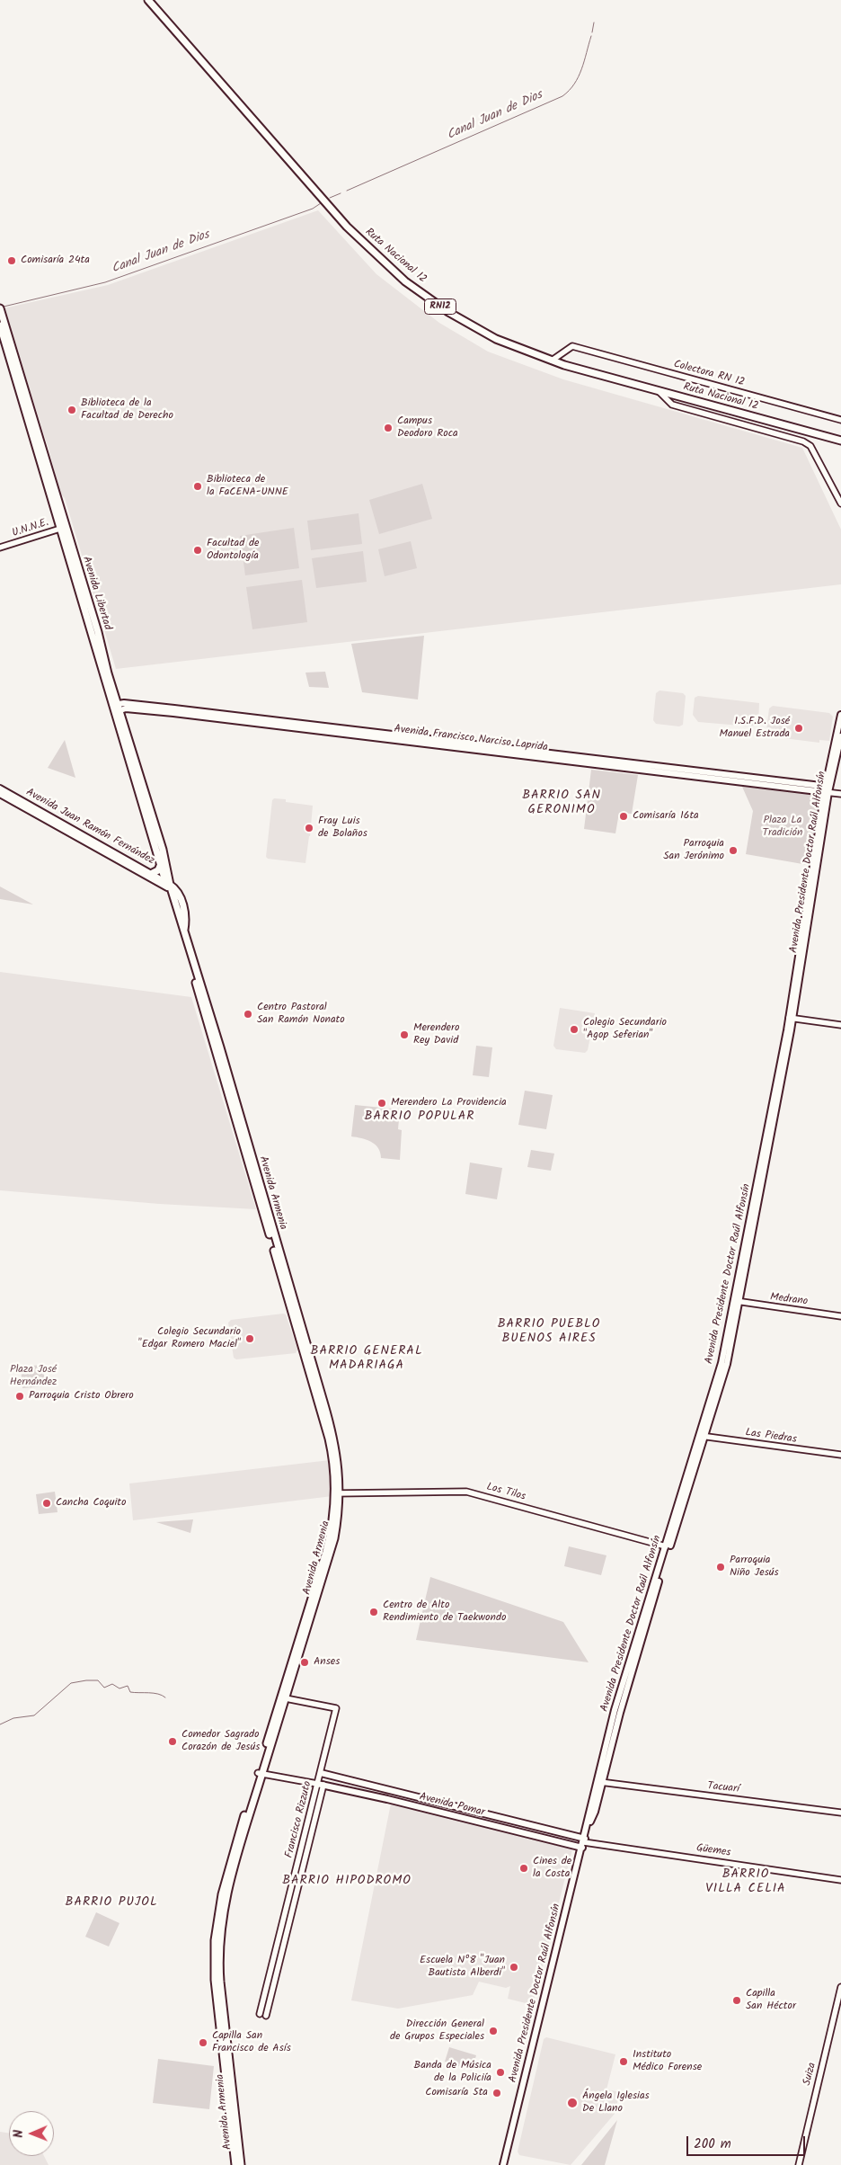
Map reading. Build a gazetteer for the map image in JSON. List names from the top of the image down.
{
  "streets": {
    "main road": [
      "Ruta Nacional 12",
      "RN12",
      "Avenida Libertad",
      "Avenida Francisco Narciso Laprida",
      "Avenida Juan Ramón Fernández",
      "Avenida Presidente Doctor Raúl Alfonsín",
      "Avenida Armenia",
      "Avenida Pomar"
    ],
    "street": [
      "Colectora RN 12",
      "U.N.N.E.",
      "Medrano",
      "Las Piedras",
      "Los Tilos",
      "Tacuarí",
      "Francisco Rizzuto",
      "Güemes",
      "Suiza"
    ]
  },
  "crossings": [
    ["Ruta Nacional 12", "Colectora RN 12"],
    ["U.N.N.E.", "Avenida Libertad"],
    ["Avenida Libertad", "Avenida Francisco Narciso Laprida"],
    ["Avenida Libertad", "Avenida Juan Ramón Fernández"],
    ["Avenida Libertad", "Avenida Armenia"],
    ["Avenida Francisco Narciso Laprida", "Avenida Presidente Doctor Raúl Alfonsín"],
    ["Avenida Juan Ramón Fernández", "Avenida Armenia"],
    ["Avenida Presidente Doctor Raúl Alfonsín", "Medrano"],
    ["Avenida Presidente Doctor Raúl Alfonsín", "Las Piedras"],
    ["Avenida Presidente Doctor Raúl Alfonsín", "Los Tilos"],
    ["Avenida Presidente Doctor Raúl Alfonsín", "Tacuarí"],
    ["Avenida Presidente Doctor Raúl Alfonsín", "Avenida Pomar"],
    ["Avenida Presidente Doctor Raúl Alfonsín", "Güemes"],
    ["Avenida Armenia", "Los Tilos"],
    ["Avenida Armenia", "Francisco Rizzuto"],
    ["Avenida Pomar", "Francisco Rizzuto"],
    ["Avenida Pomar", "Güemes"]
  ],
  "districts": [
    "BARRIO SAN GERONIMO",
    "BARRIO POPULAR",
    "BARRIO PUEBLO BUENOS AIRES",
    "BARRIO GENERAL MADARIAGA",
    "BARRIO VILLA CELIA",
    "BARRIO HIPODROMO",
    "BARRIO PUJOL"
  ],
  "water": ["Canal Juan de Dios"],
  "parks": ["Plaza La Tradición", "Plaza José Hernández"],
  "places": [
    "Comisaría 24ta",
    "Biblioteca de la Facultad de Derecho",
    "Campus Deodoro Roca",
    "Biblioteca de la FaCENA-UNNE",
    "Facultad de Odontología",
    "I.S.F.D. José Manuel Estrada",
    "Comisaría 16ta",
    "Fray Luis de Bolaños",
    "Parroquia San Jerónimo",
    "Centro Pastoral San Ramón Nonato",
    "Colegio Secundario \"Agop Seferian\"",
    "Merendero Rey David",
    "Merendero La Providencia",
    "Colegio Secundario \"Edgar Romero Maciel\"",
    "Parroquia Cristo Obrero",
    "Cancha Coquito",
    "Parroquia Niño Jesús",
    "Centro de Alto Rendimiento de Taekwondo",
    "Anses",
    "Comedor Sagrado Corazón de Jesús",
    "Cines de la Costa",
    "Escuela Nº8 \"Juan Bautista Alberdi\"",
    "Capilla San Héctor",
    "Dirección General de Grupos Especiales",
    "Capilla San Francisco de Asís",
    "Instituto Médico Forense",
    "Banda de Música de la Policiía",
    "Comisaría 5ta",
    "Ángela Iglesias De Llano"
  ],
  "scale_bar": "200 m",
  "north": "left"
}
